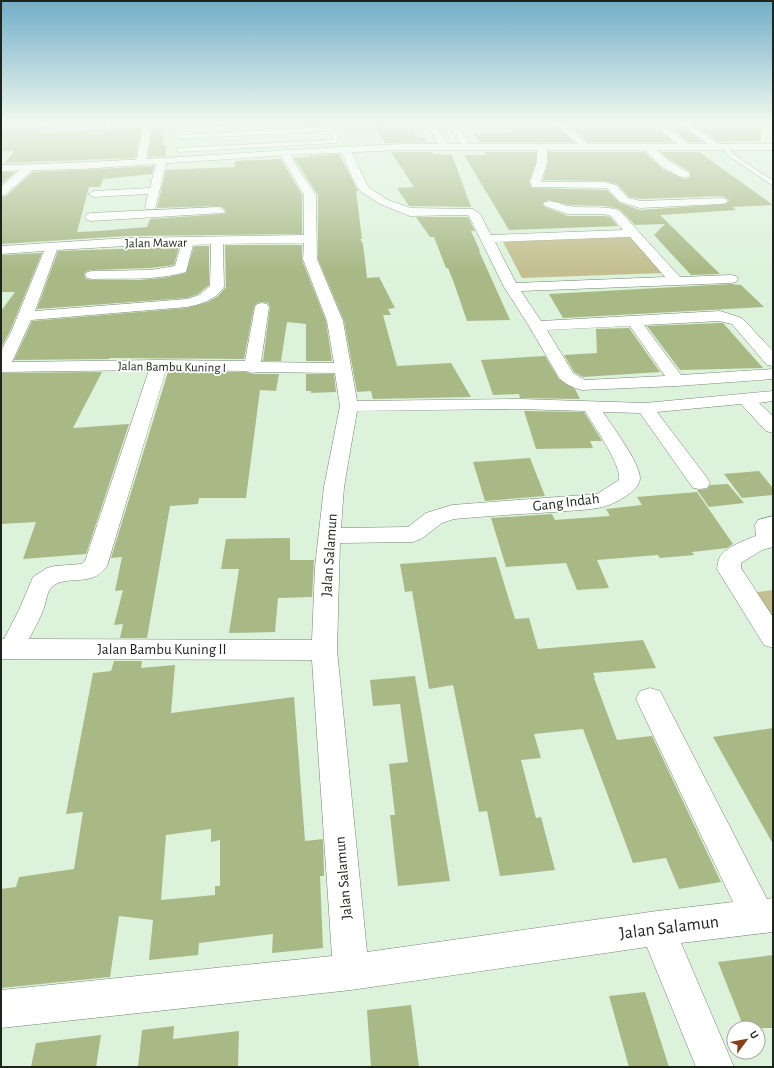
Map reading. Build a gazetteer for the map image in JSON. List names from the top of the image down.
{
  "streets": {
    "street": [
      "Jalan Mawar",
      "Jalan Bambu Kuning I",
      "Gang Indah",
      "Jalan Salamun",
      "Jalan Bambu Kuning II"
    ]
  },
  "crossings": [
    ["Jalan Mawar", "Jalan Salamun"],
    ["Jalan Bambu Kuning I", "Jalan Salamun"],
    ["Gang Indah", "Jalan Salamun"],
    ["Jalan Salamun", "Jalan Bambu Kuning II"]
  ],
  "north": "top right"
}
